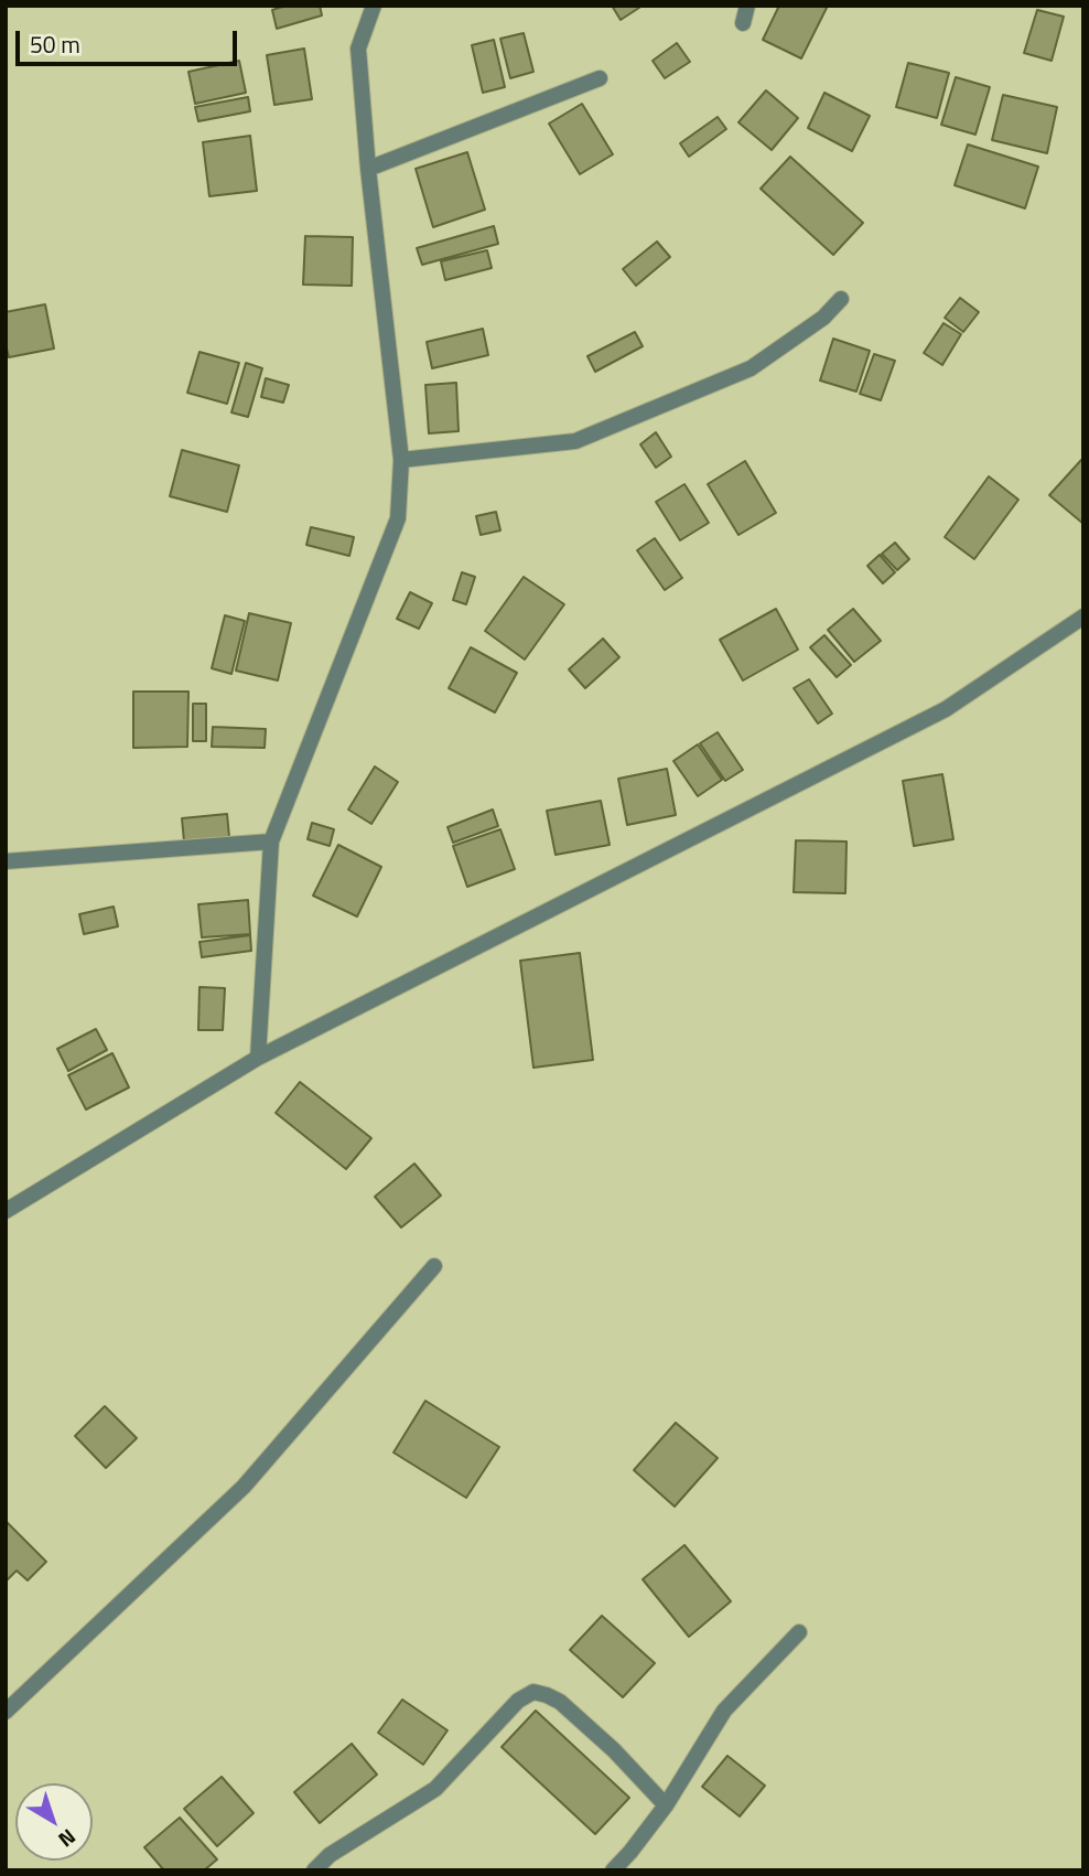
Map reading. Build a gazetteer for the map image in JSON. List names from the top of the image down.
{
  "scale_bar": "50 m",
  "north": "bottom right"
}
